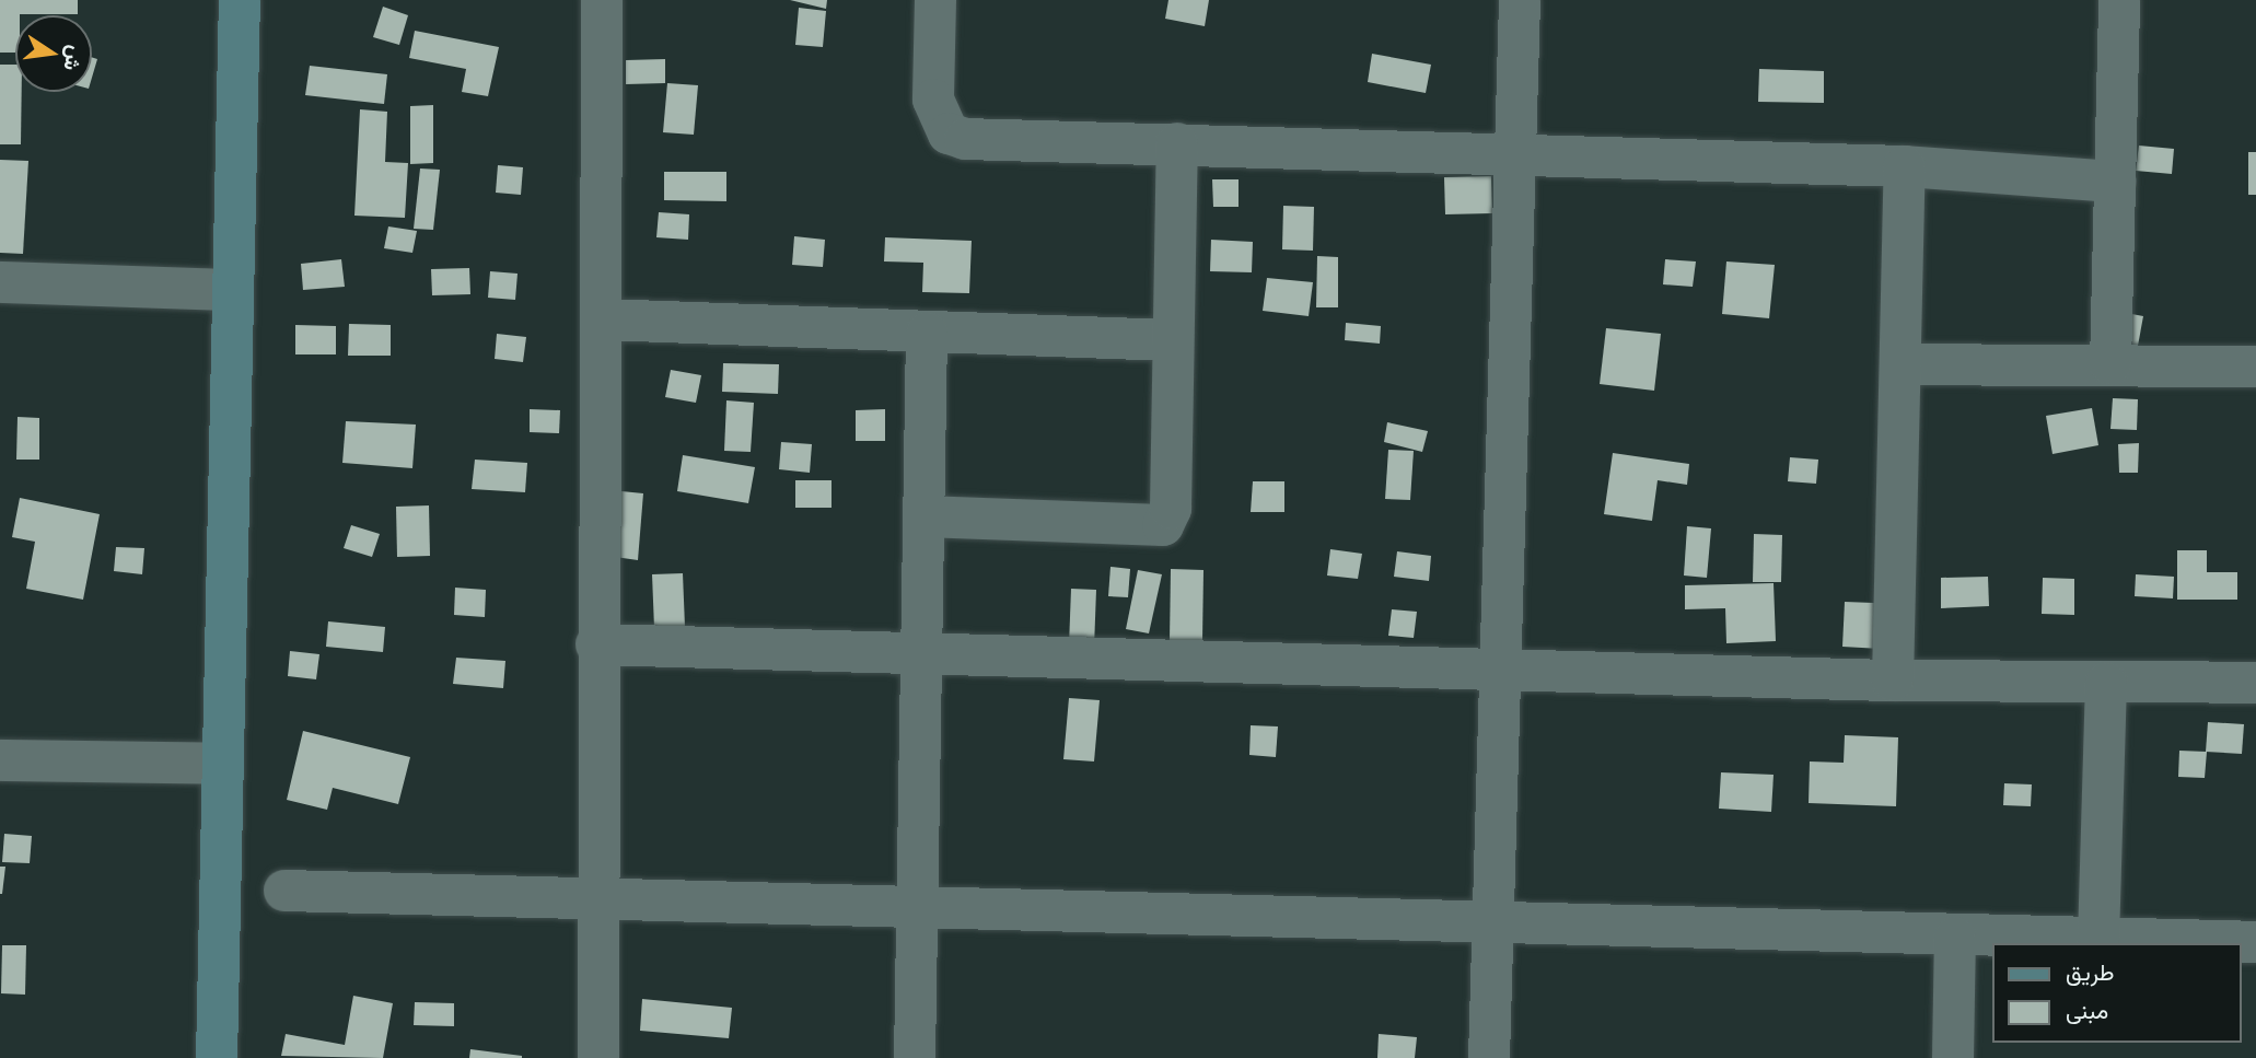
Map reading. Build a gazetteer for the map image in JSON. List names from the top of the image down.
{
  "legend": ["طريق", "مبنى"],
  "north": "right"
}
